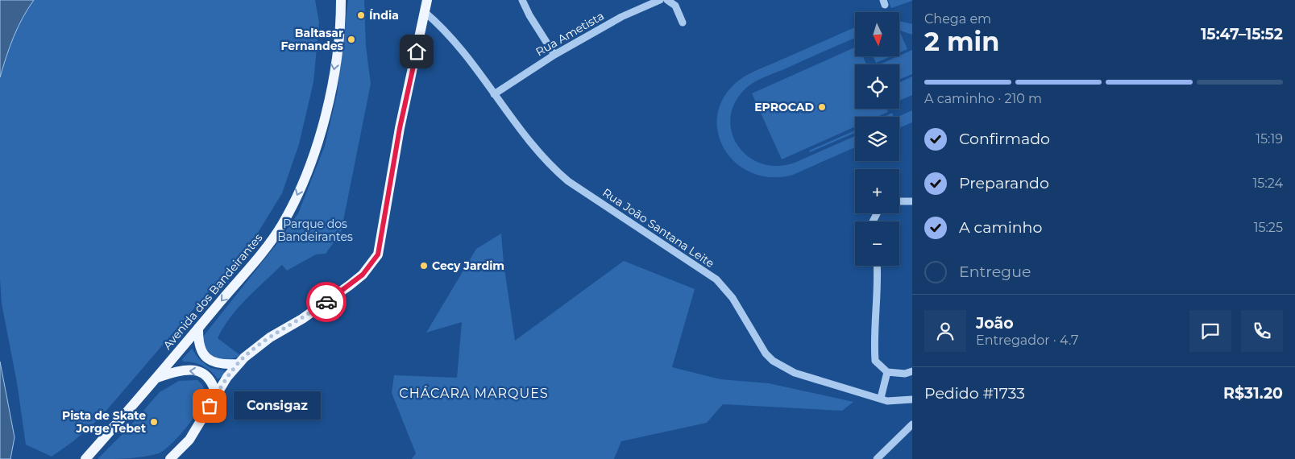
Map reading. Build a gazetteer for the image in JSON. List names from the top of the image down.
{
  "streets": {
    "main road": ["Avenida dos Bandeirantes"],
    "street": ["Rua Ametista", "Rua João Santana Leite"]
  },
  "crossings": [
    ["Rua Ametista", "Rua João Santana Leite"]
  ],
  "districts": ["CHÁCARA MARQUES"],
  "parks": ["Parque dos Bandeirantes"],
  "places": [
    "Índia",
    "Baltasar Fernandes",
    "EPROCAD",
    "Cecy Jardim",
    "Consigaz",
    "Pista de Skate Jorge Tebet"
  ],
  "north": "bottom",
  "page": {
    "heading": ["2 min", "Chega em", "15:47–15:52"],
    "panel": [
      "João",
      "Entregador · 4.7",
      "Pedido #1733",
      "R$31.20"
    ],
    "map_buttons": ["+", "−"],
    "bar": "A caminho · 210 m",
    "list": [
      ["Confirmado", "15:19"],
      ["Preparando", "15:24"],
      ["A caminho", "15:25"],
      "Entregue"
    ],
    "bubble": "Consigaz"
  }
}
